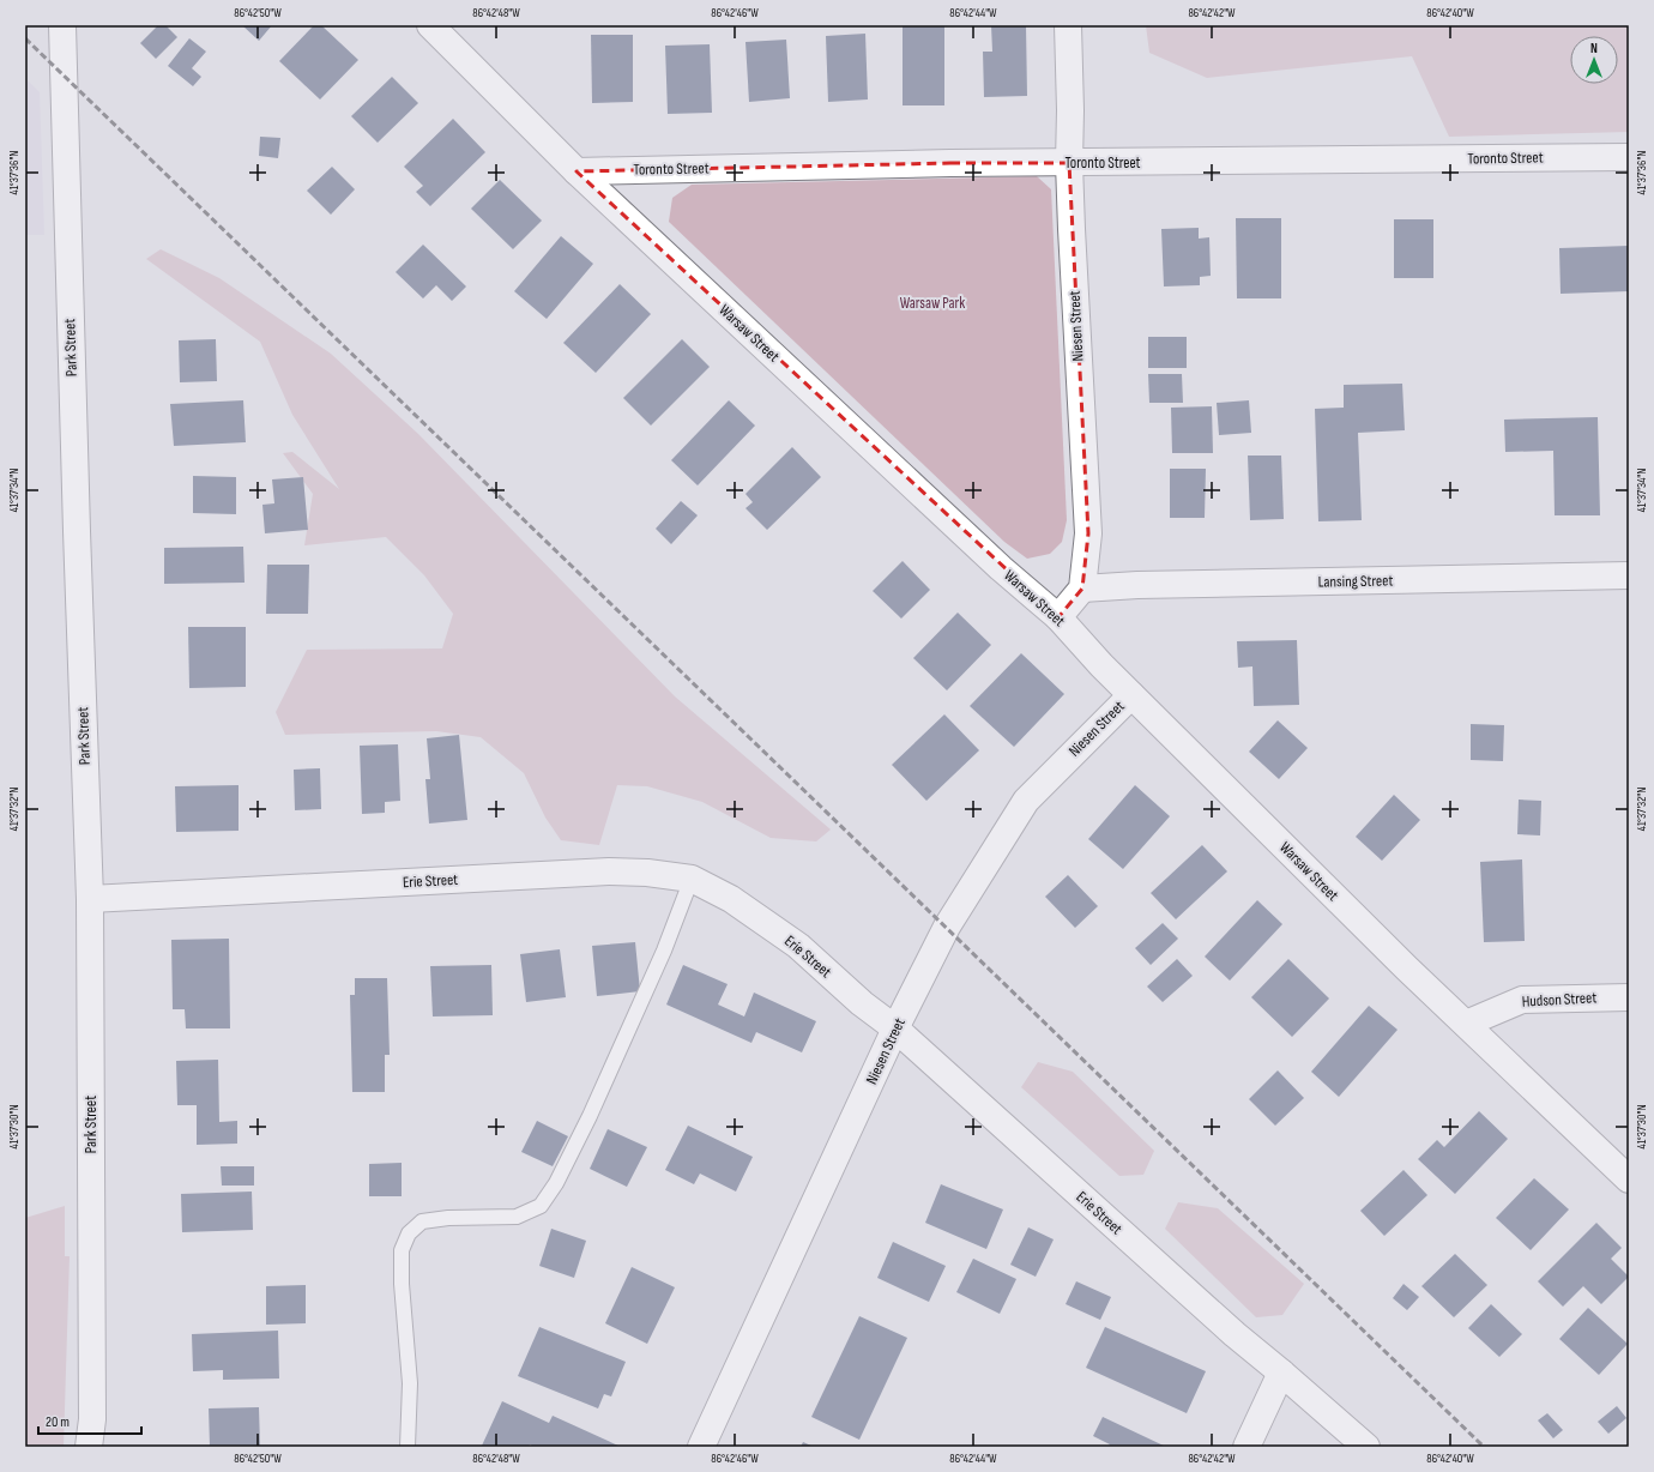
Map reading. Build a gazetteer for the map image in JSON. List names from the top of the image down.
{
  "streets": {
    "street": [
      "Toronto Street",
      "Niesen Street",
      "Warsaw Street",
      "Park Street",
      "Lansing Street",
      "Erie Street",
      "Hudson Street"
    ]
  },
  "crossings": [
    ["Toronto Street", "Niesen Street"],
    ["Toronto Street", "Warsaw Street"],
    ["Niesen Street", "Warsaw Street"],
    ["Niesen Street", "Lansing Street"],
    ["Niesen Street", "Erie Street"],
    ["Warsaw Street", "Hudson Street"],
    ["Park Street", "Erie Street"]
  ],
  "parks": ["Warsaw Park"],
  "scale_bar": "20 m",
  "north": "top",
  "coordinates": [
    "86°42'50\"W",
    "86°42'48\"W",
    "86°42'46\"W",
    "86°42'44\"W",
    "86°42'42\"W",
    "86°42'40\"W",
    "41°37'36\"N",
    "41°37'34\"N",
    "41°37'32\"N",
    "41°37'30\"N"
  ]
}
